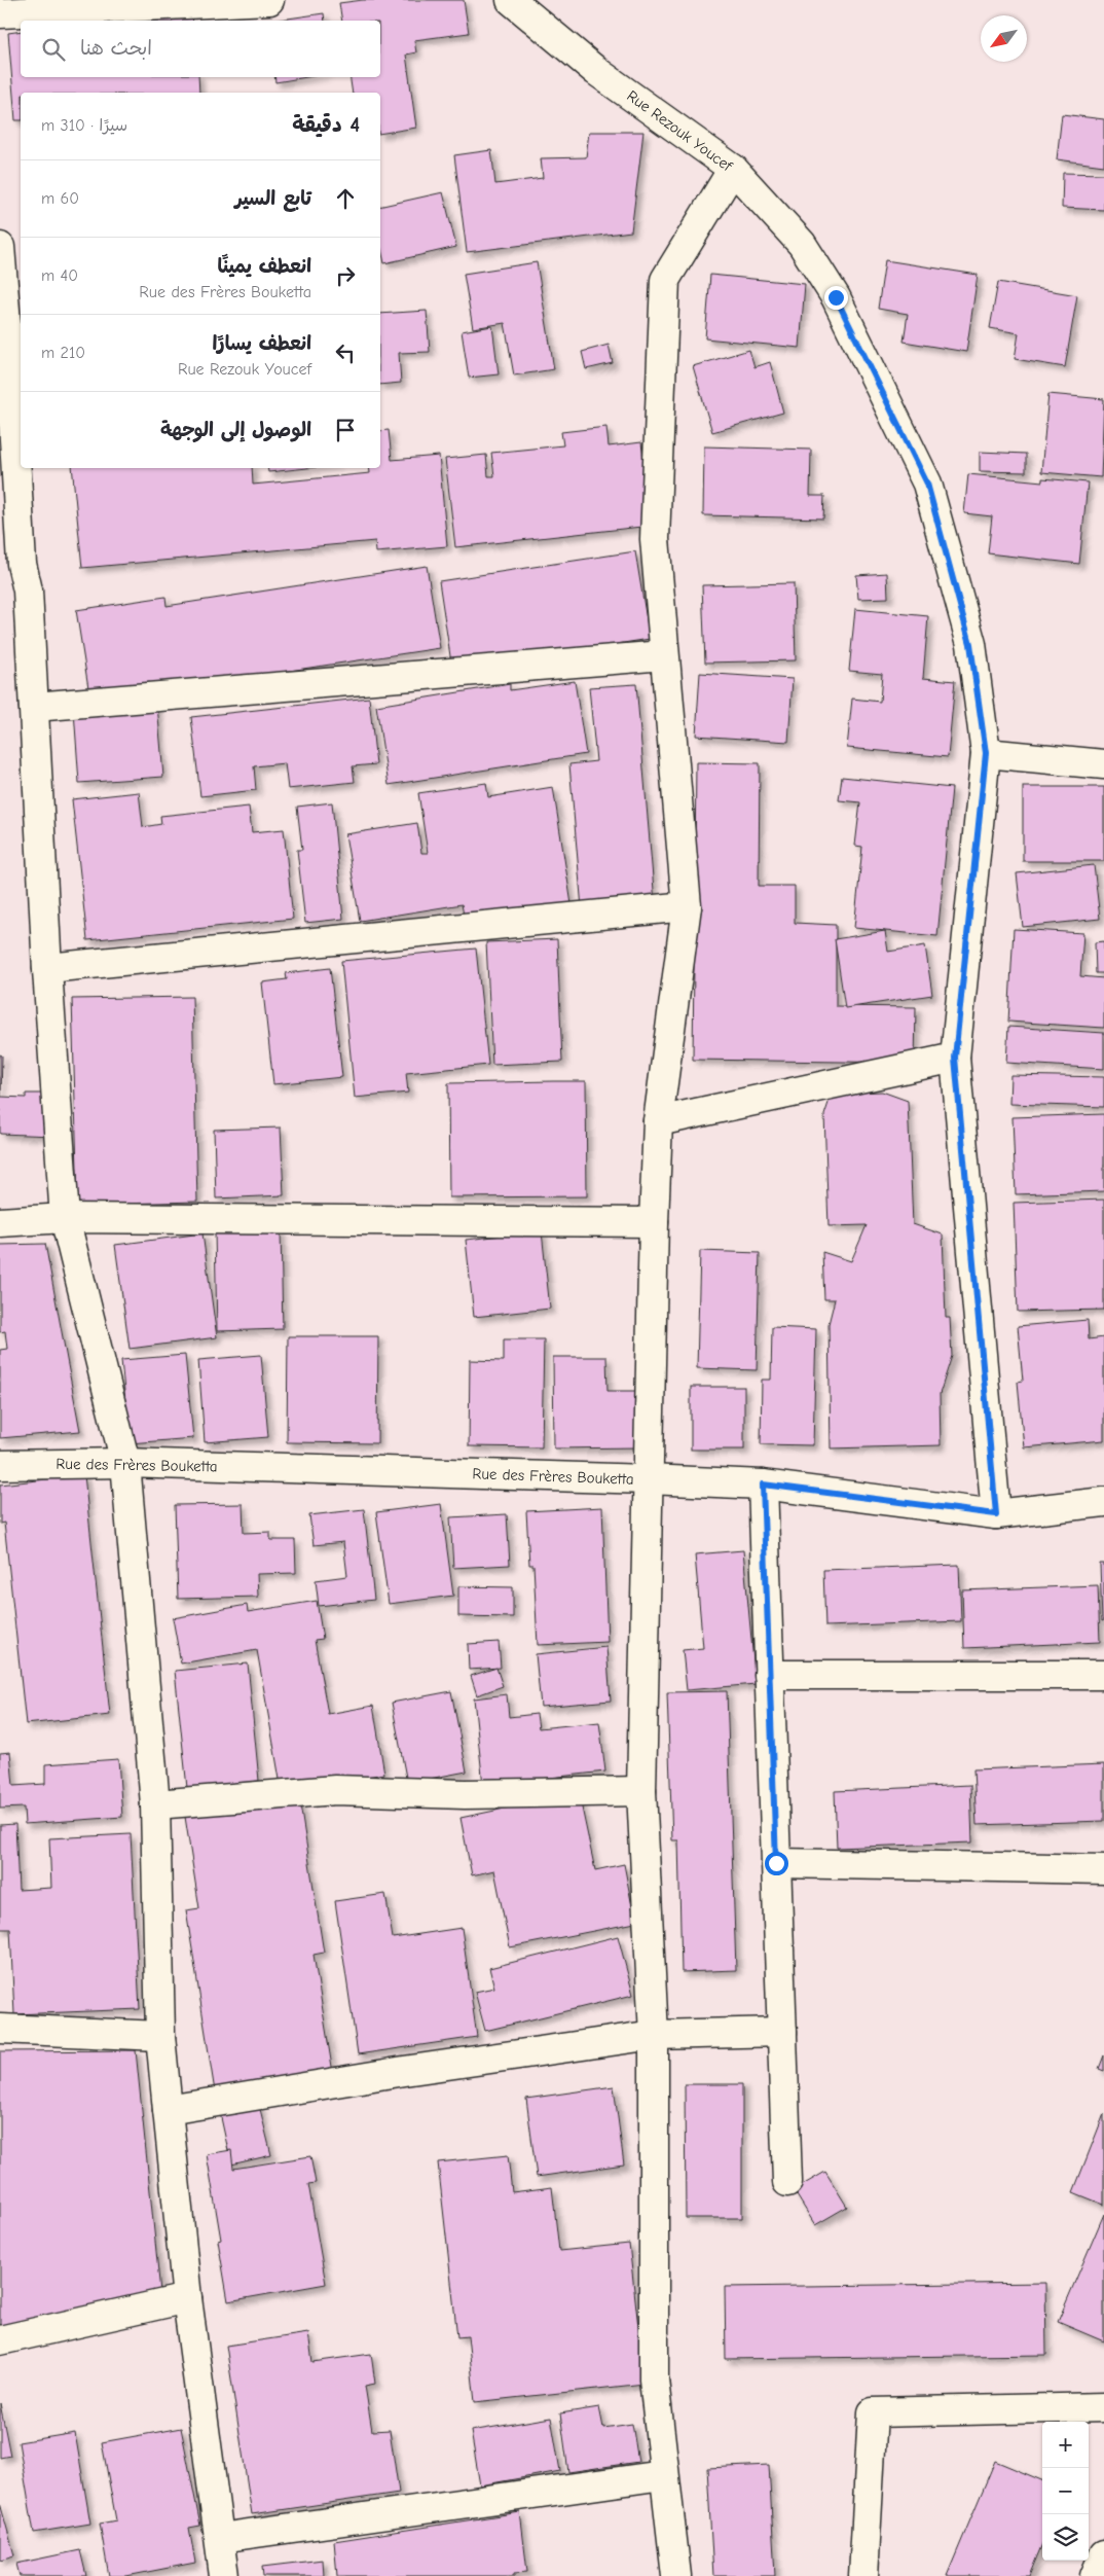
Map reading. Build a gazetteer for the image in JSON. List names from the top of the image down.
{
  "streets": {
    "street": ["Rue Rezouk Youcef", "Rue des Frères Bouketta"]
  },
  "crossings": [
    ["Rue Rezouk Youcef", "Rue des Frères Bouketta"]
  ],
  "north": "bottom left",
  "page": {
    "search": "ابحث هنا",
    "heading": ["4 دقيقة", "سيرًا · 310 m"],
    "list": [
      ["تابع السير", "60 m"],
      ["انعطف يمينًا", "Rue des Frères Bouketta", "40 m"],
      ["انعطف يسارًا", "Rue Rezouk Youcef", "210 m"],
      "الوصول إلى الوجهة"
    ],
    "map_buttons": ["+", "−"]
  }
}
